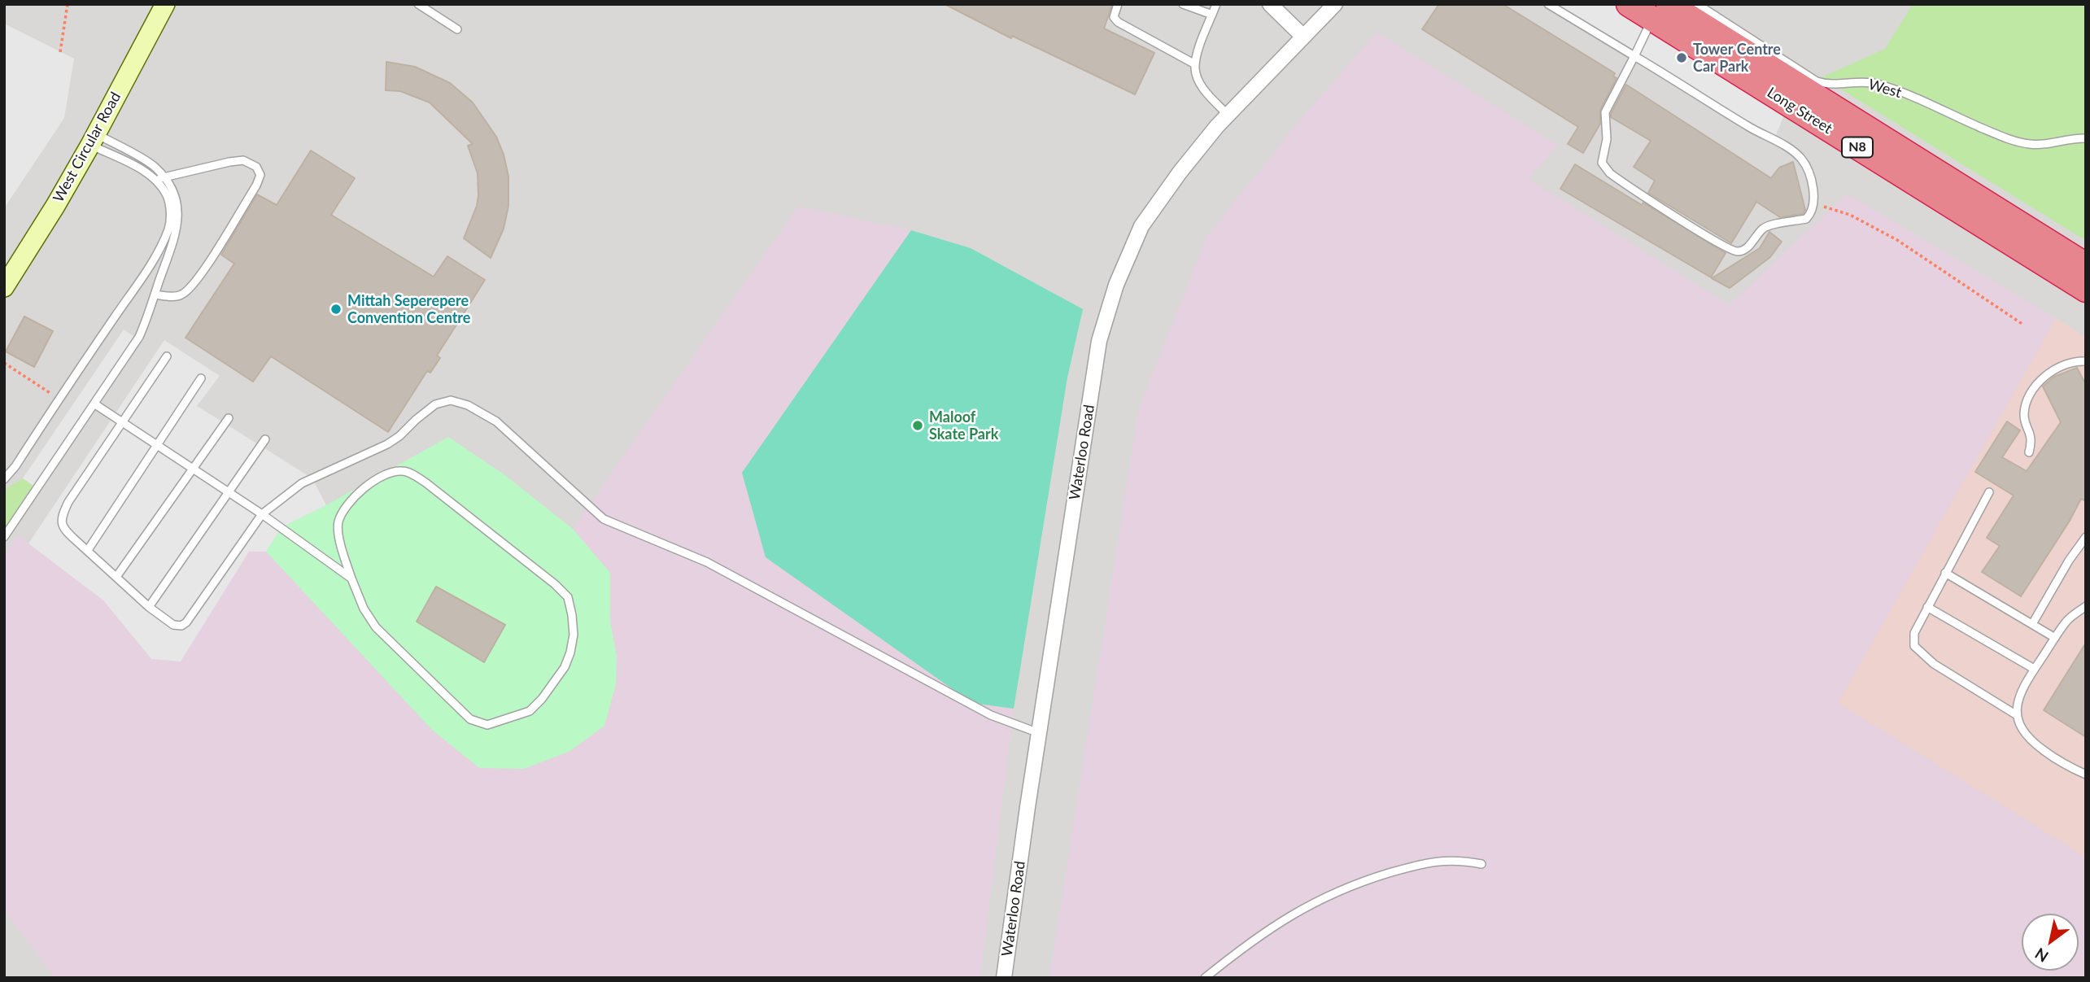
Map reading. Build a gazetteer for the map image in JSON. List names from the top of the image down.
{
  "streets": {
    "highway": ["Long Street", "N8"],
    "street": ["West Circular Road", "Waterloo Road"],
    "lane": ["West"]
  },
  "places": ["Tower Centre Car Park", "Mittah Seperepere Convention Centre", "Maloof Skate Park"],
  "north": "bottom left"
}
